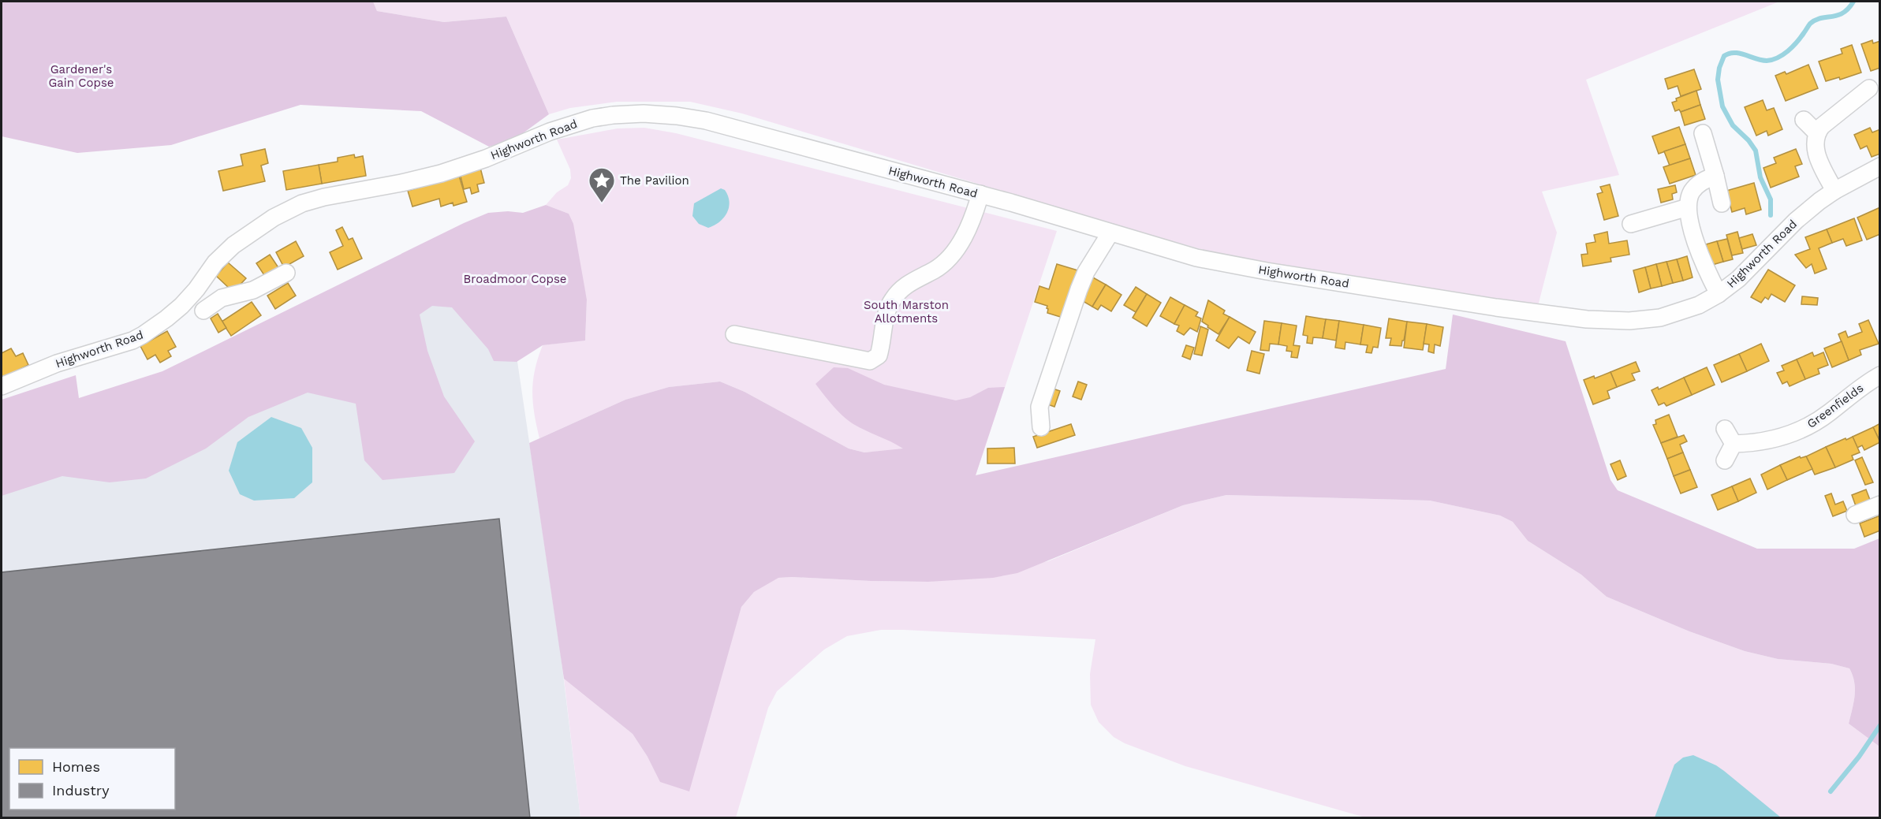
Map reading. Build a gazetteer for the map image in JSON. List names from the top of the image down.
{
  "streets": {
    "street": ["Highworth Road", "Greenfields"]
  },
  "parks": ["Gardener's Gain Copse", "Broadmoor Copse", "South Marston Allotments"],
  "places": {
    "place": ["The Pavilion"]
  },
  "legend": ["Homes", "Industry"]
}
